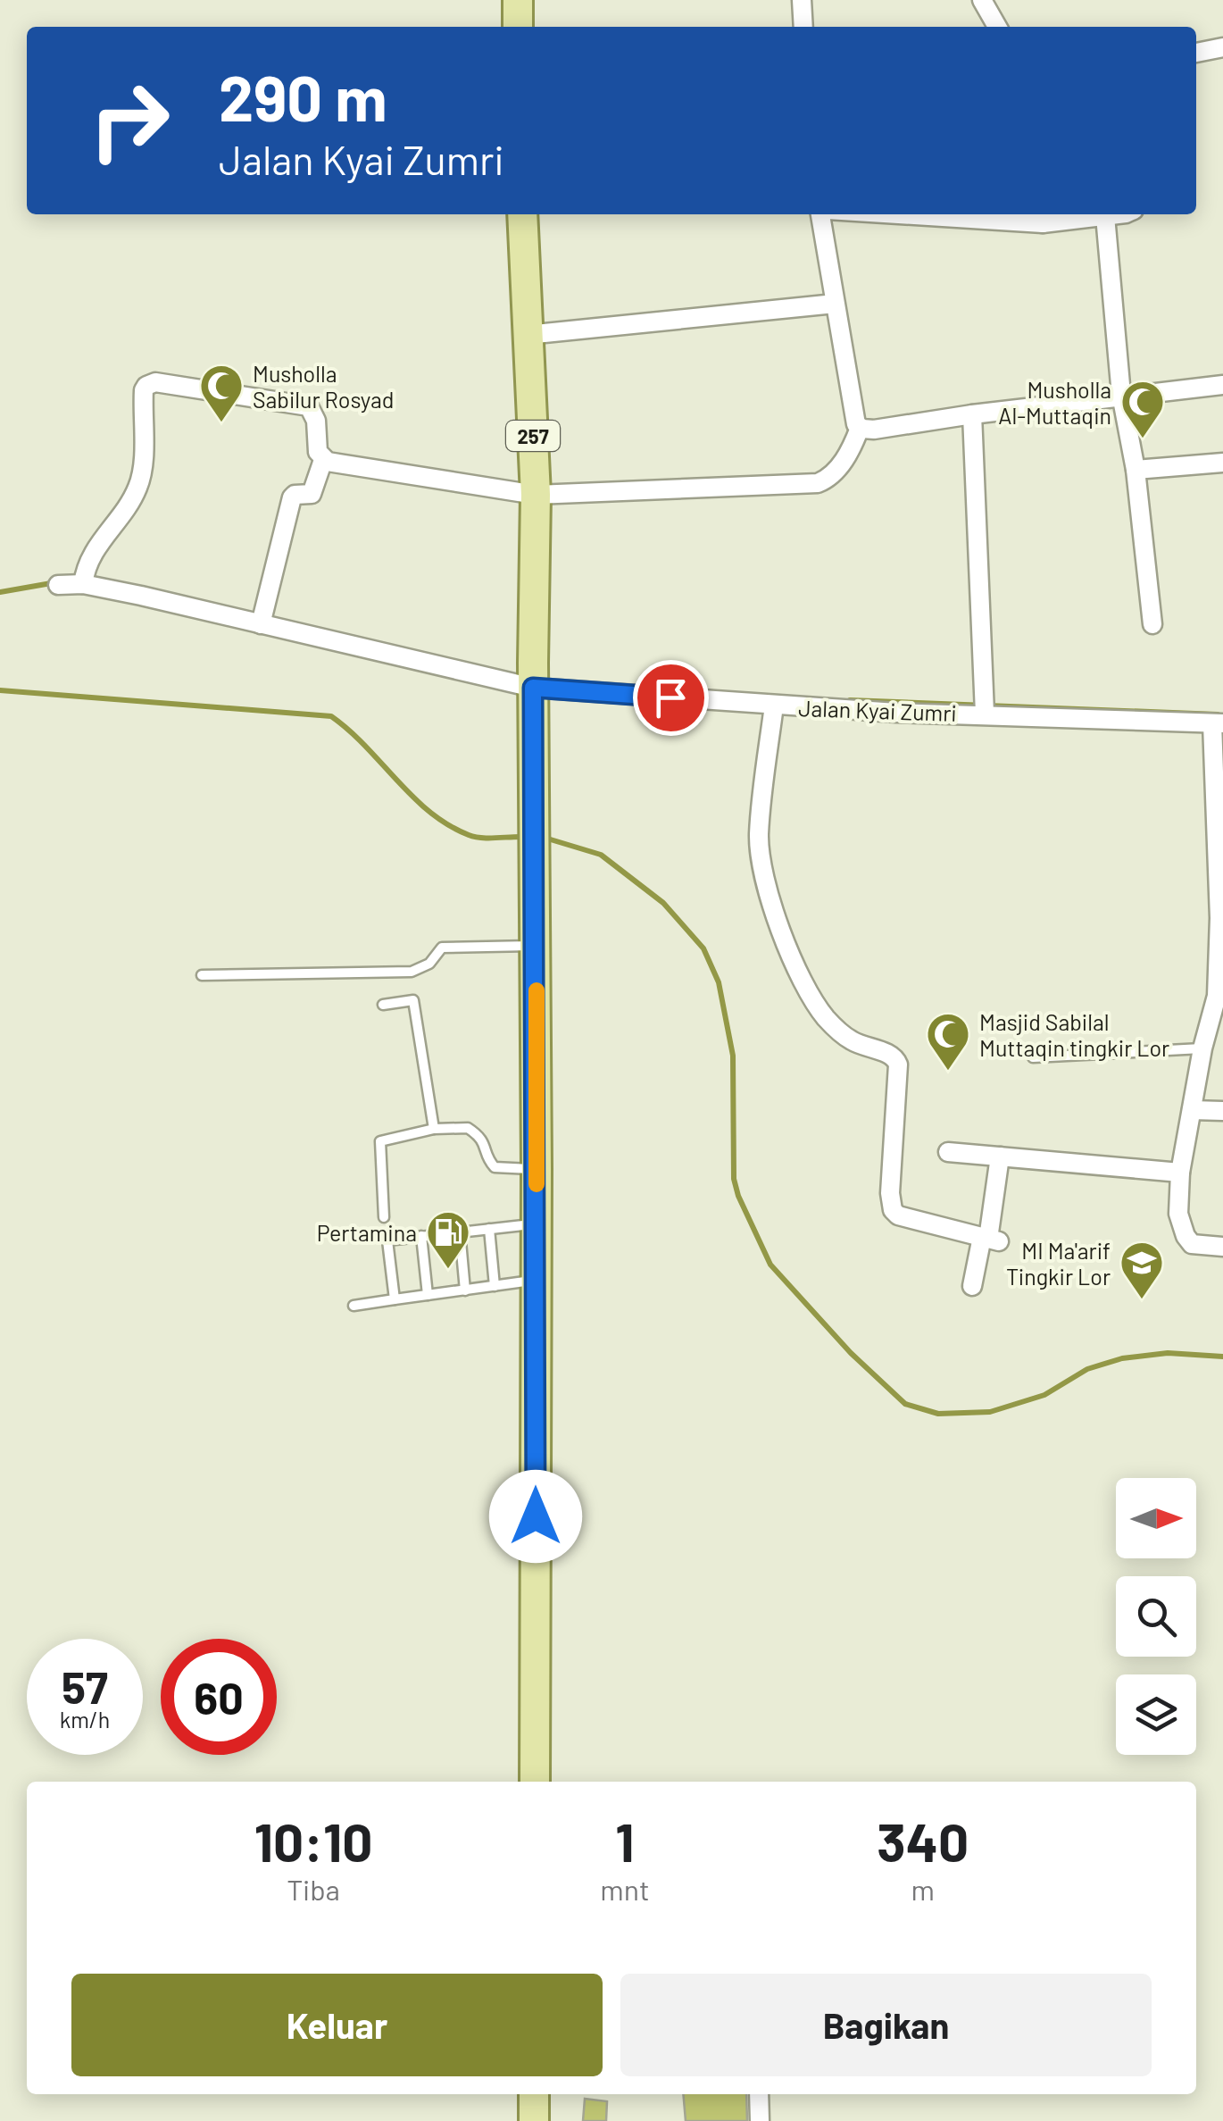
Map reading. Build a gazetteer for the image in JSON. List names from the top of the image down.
{
  "streets": {
    "main road": ["257"],
    "street": ["Jalan Kyai Zumri"]
  },
  "crossings": [
    ["257", "Jalan Kyai Zumri"]
  ],
  "places": {
    "mosque": ["Musholla Sabilur Rosyad", "Musholla Al-Muttaqin", "Masjid Sabilal Muttaqin tingkir Lor"],
    "fuel station": ["Pertamina"],
    "school or university": ["MI Ma'arif Tingkir Lor"]
  },
  "north": "right",
  "page": {
    "turn": ["290 m", "Jalan Kyai Zumri"],
    "speed": "57 km/h",
    "limit": "60",
    "eta": [
      "10:10",
      "Tiba",
      "1",
      "mnt",
      "340",
      "m"
    ],
    "buttons": ["Keluar", "Bagikan"]
  }
}
